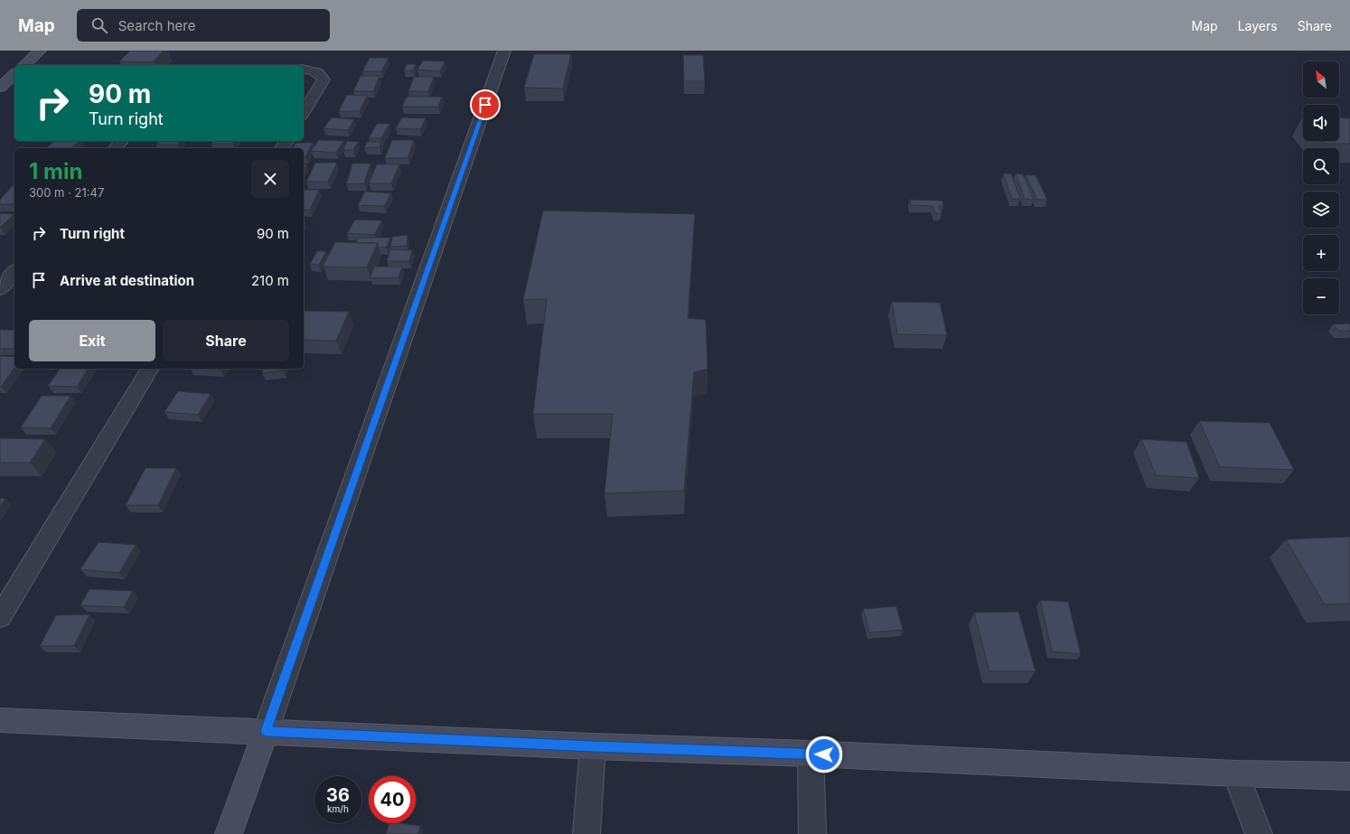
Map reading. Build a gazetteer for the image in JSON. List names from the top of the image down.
{
  "north": "top left",
  "page": {
    "header": "Map",
    "search": "Search here",
    "nav": ["Map", "Layers", "Share"],
    "map_buttons": ["+", "−"],
    "turn": ["90 m", "Turn right"],
    "heading": ["1 min", "300 m · 21:47"],
    "list": [
      {
        "name": "Turn right",
        "value": "90 m"
      },
      {
        "name": "Arrive at destination",
        "value": "210 m"
      }
    ],
    "buttons": ["Exit", "Share"],
    "speed": "36 km/h",
    "limit": "40"
  }
}
